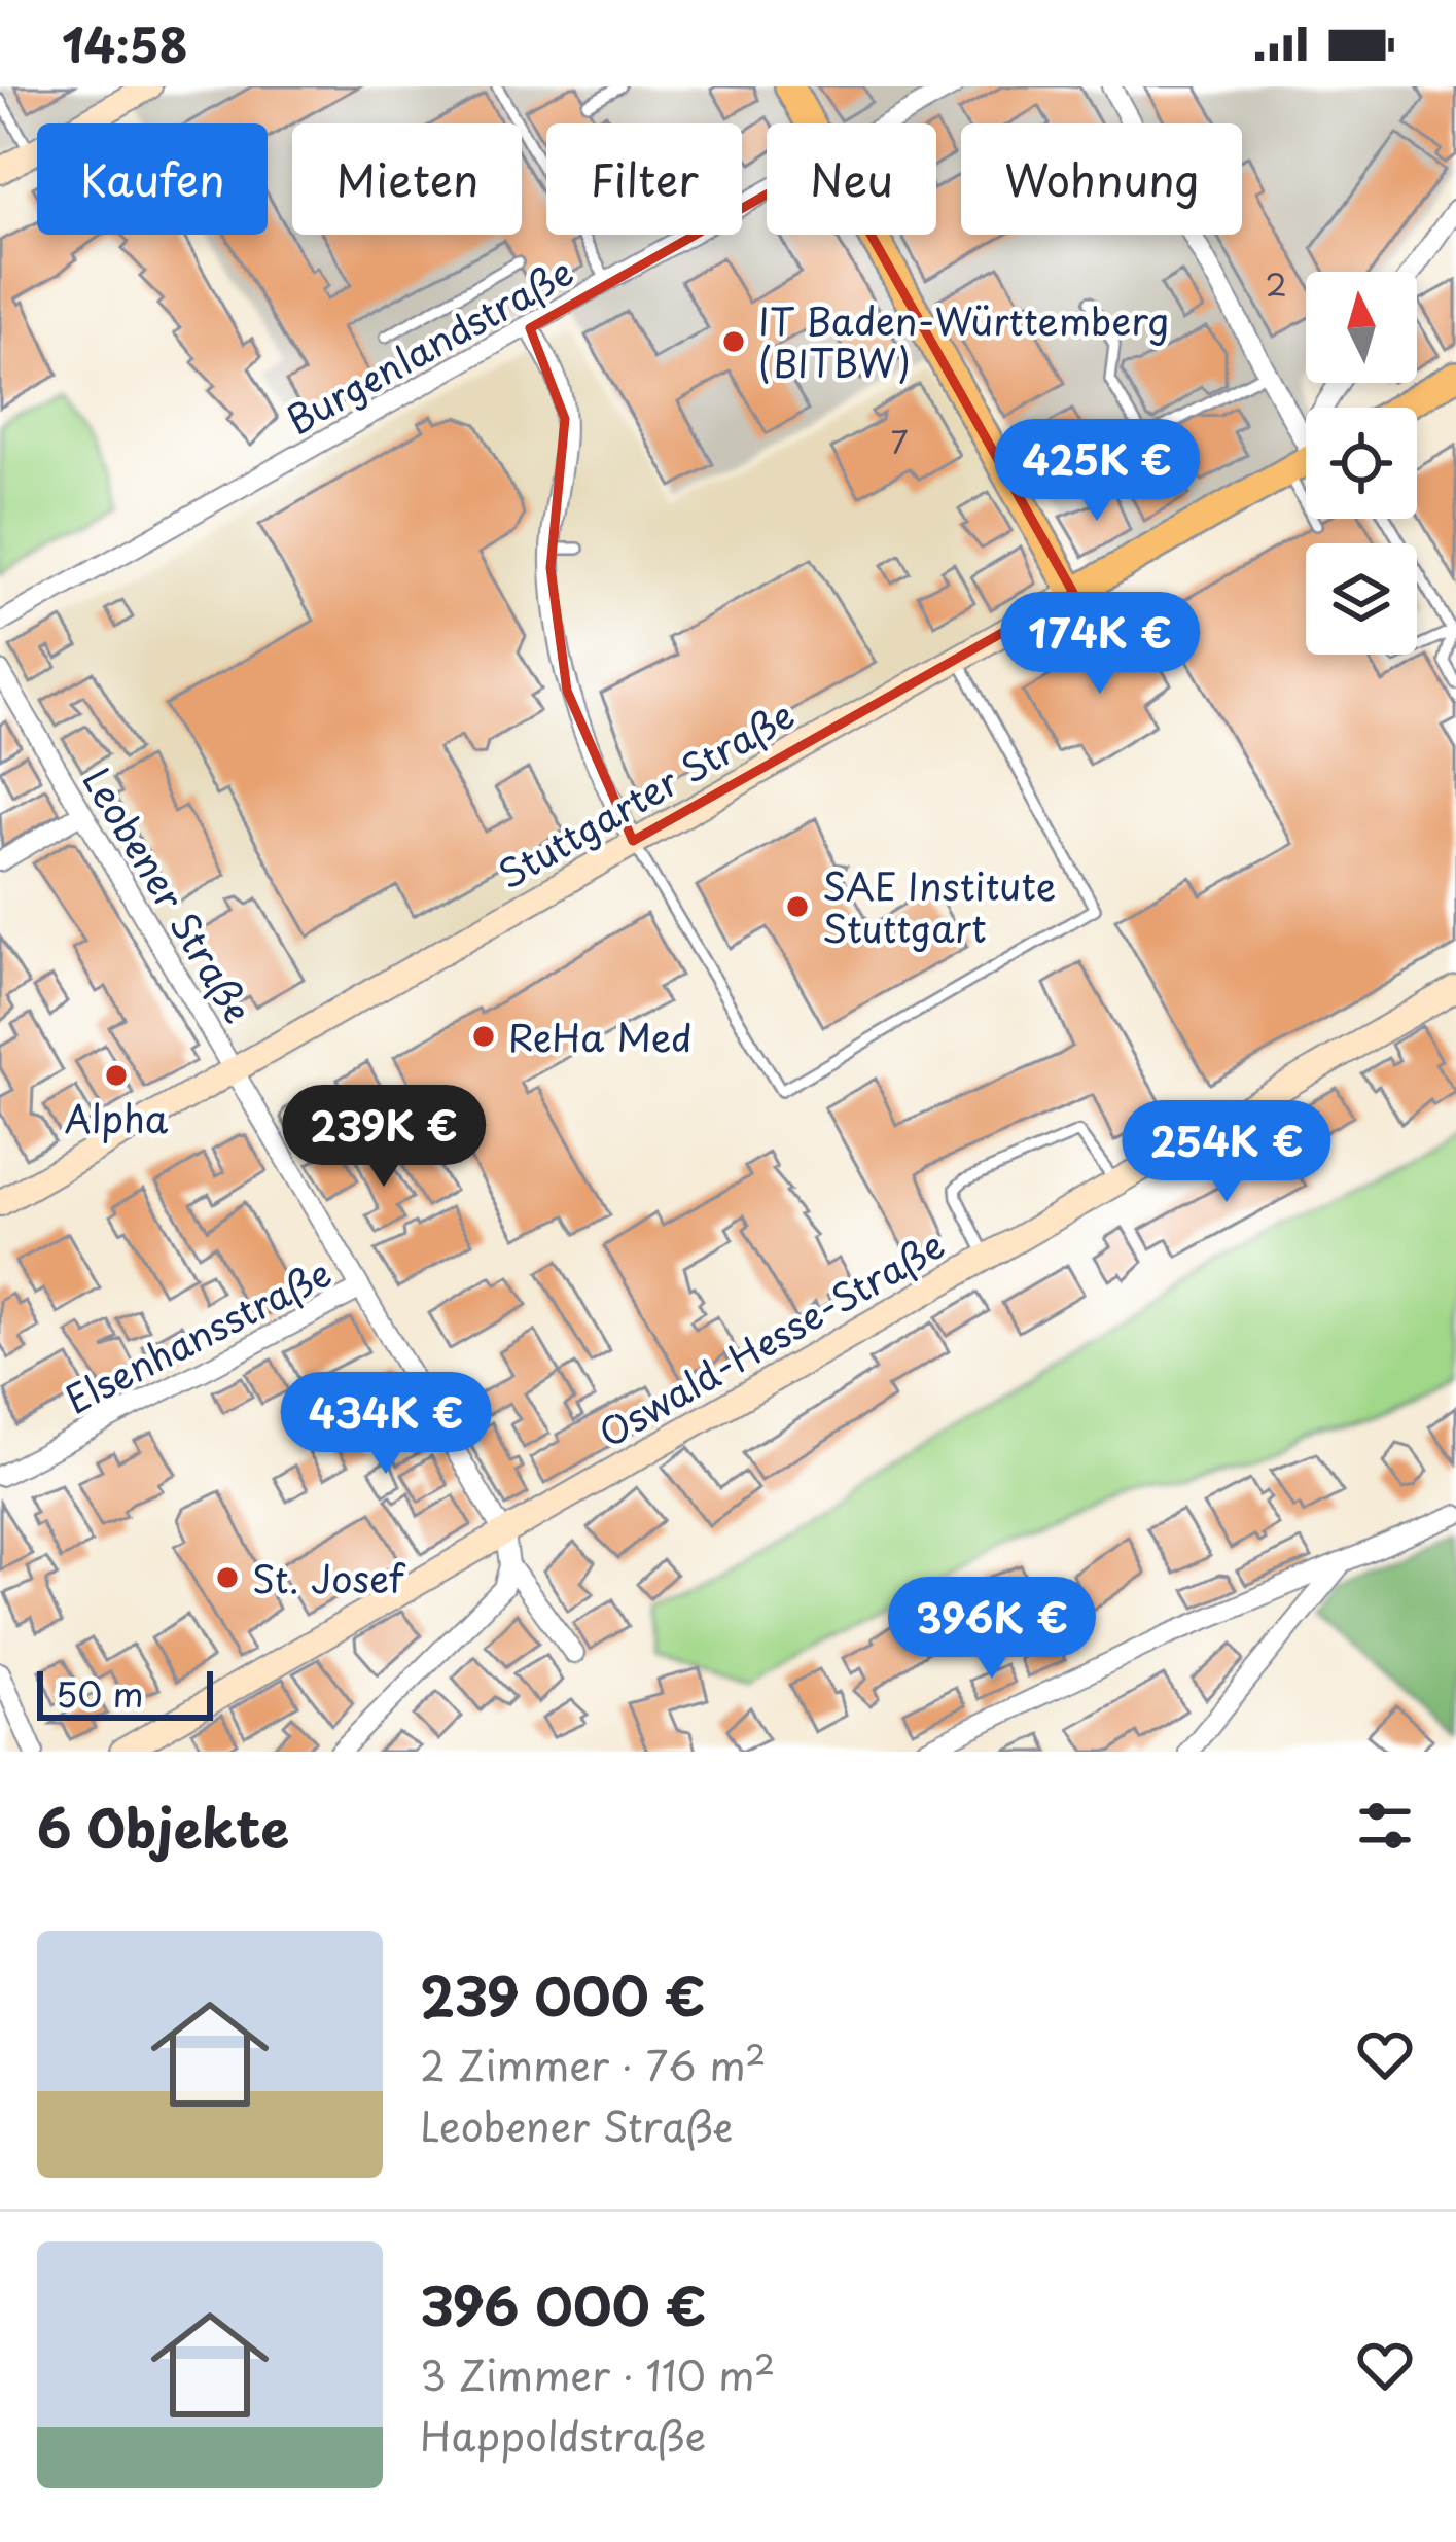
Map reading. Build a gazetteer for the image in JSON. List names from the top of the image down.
{
  "streets": {
    "main road": ["Stuttgarter Straße"],
    "street": [
      "Burgenlandstraße",
      "Leobener Straße",
      "Elsenhansstraße",
      "Oswald-Hesse-Straße"
    ]
  },
  "crossings": [
    ["Stuttgarter Straße", "Leobener Straße"],
    ["Leobener Straße", "Elsenhansstraße"],
    ["Leobener Straße", "Oswald-Hesse-Straße"]
  ],
  "places": [
    "IT Baden-Württemberg (BITBW)",
    "SAE Institute Stuttgart",
    "ReHa Med",
    "Alpha",
    "St. Josef"
  ],
  "house_numbers": ["2", "7"],
  "scale_bar": "50 m",
  "north": "top",
  "page": {
    "status": "14:58",
    "chip": [
      "Kaufen",
      "Mieten",
      "Filter",
      "Neu",
      "Wohnung"
    ],
    "price": [
      "425K €",
      "174K €",
      "239K €",
      "254K €",
      "434K €",
      "396K €"
    ],
    "scale": "50 m",
    "heading": "6 Objekte",
    "list": [
      {
        "name": "239 000 €",
        "note": "2 Zimmer · 76 m² · Leobener Straße"
      },
      {
        "name": "396 000 €",
        "note": "3 Zimmer · 110 m² · Happoldstraße"
      }
    ]
  }
}
